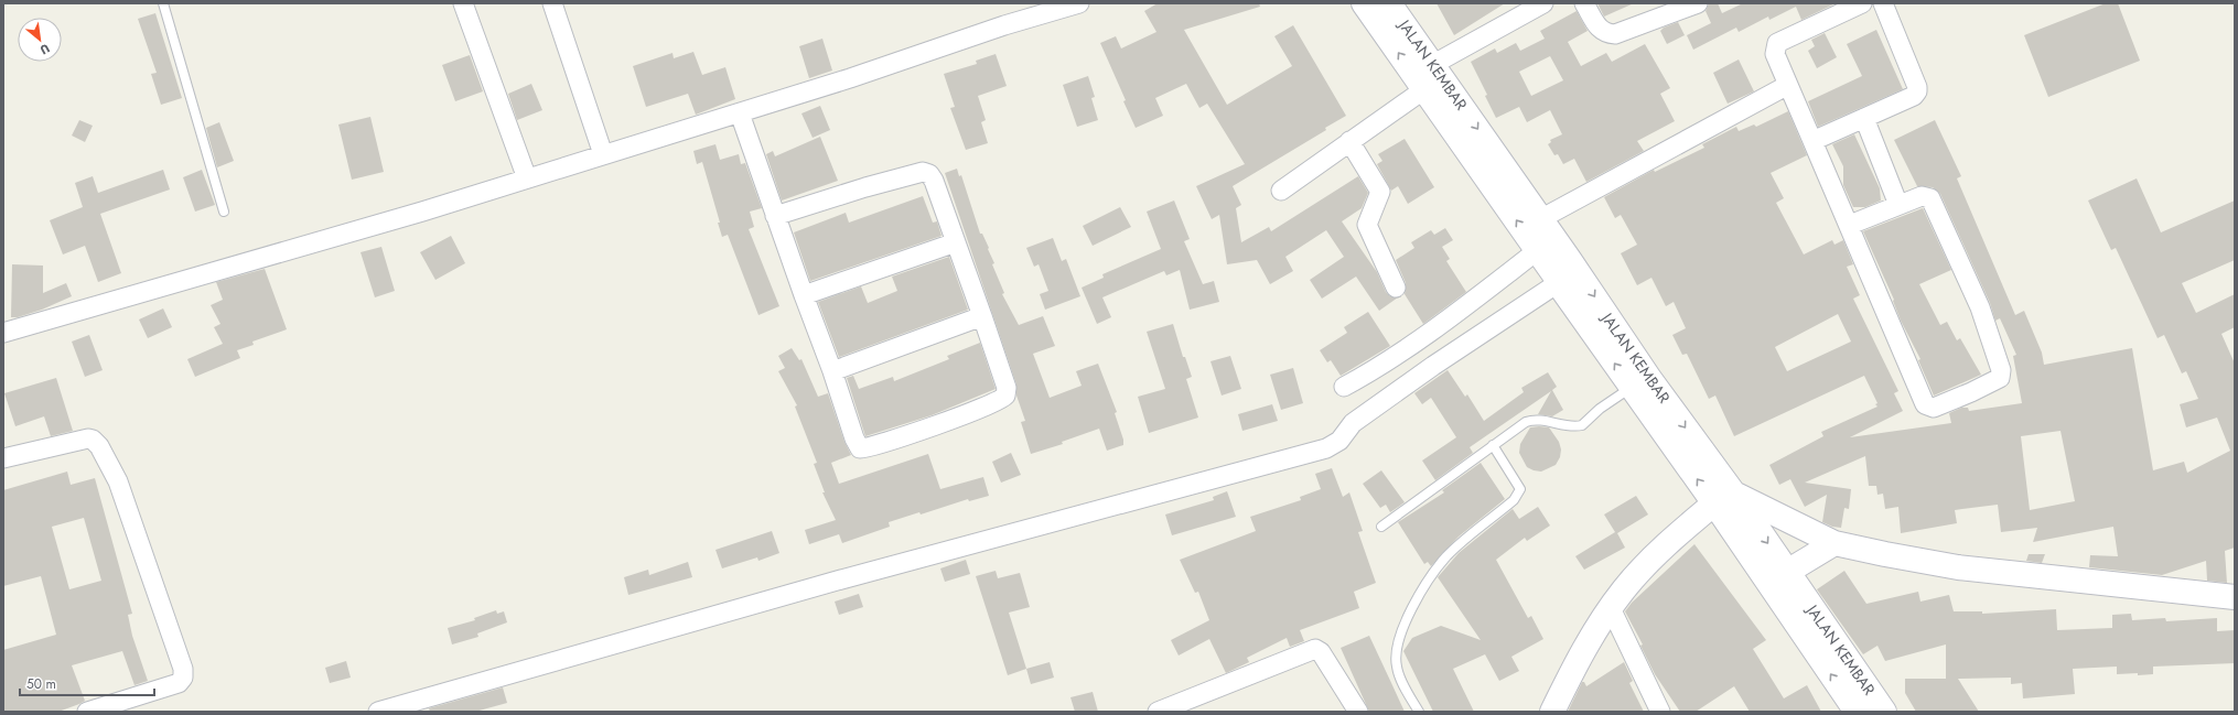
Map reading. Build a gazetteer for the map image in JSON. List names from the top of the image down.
{
  "streets": {
    "main road": ["JALAN KEMBAR"]
  },
  "scale_bar": "50 m",
  "north": "bottom right"
}
